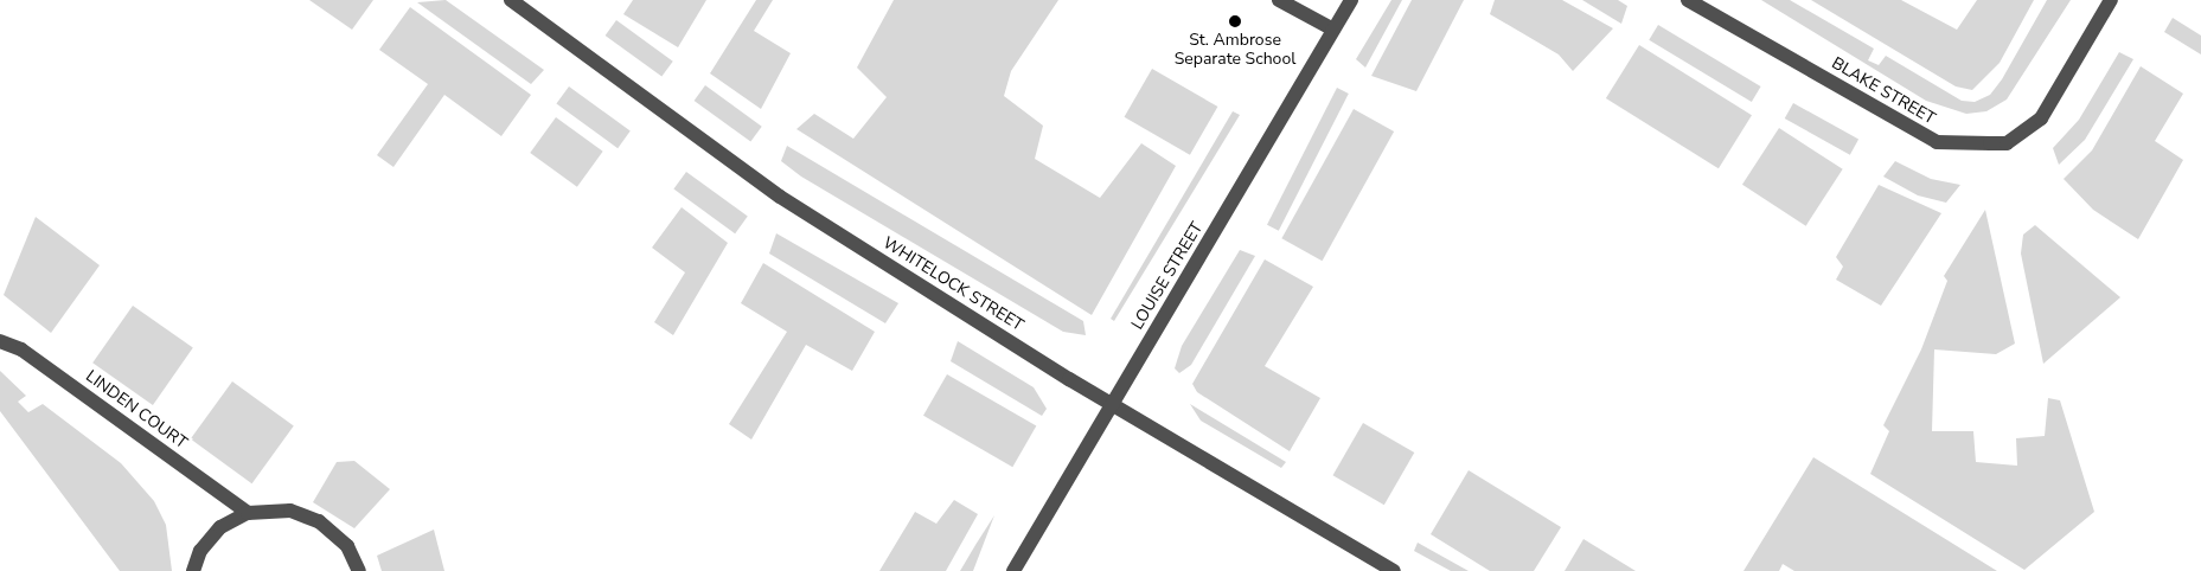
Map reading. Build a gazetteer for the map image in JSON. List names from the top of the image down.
{
  "streets": {
    "street": [
      "BLAKE STREET",
      "LOUISE STREET",
      "WHITELOCK STREET",
      "LINDEN COURT"
    ]
  },
  "crossings": [
    ["LOUISE STREET", "WHITELOCK STREET"]
  ],
  "places": ["St. Ambrose Separate School"]
}
